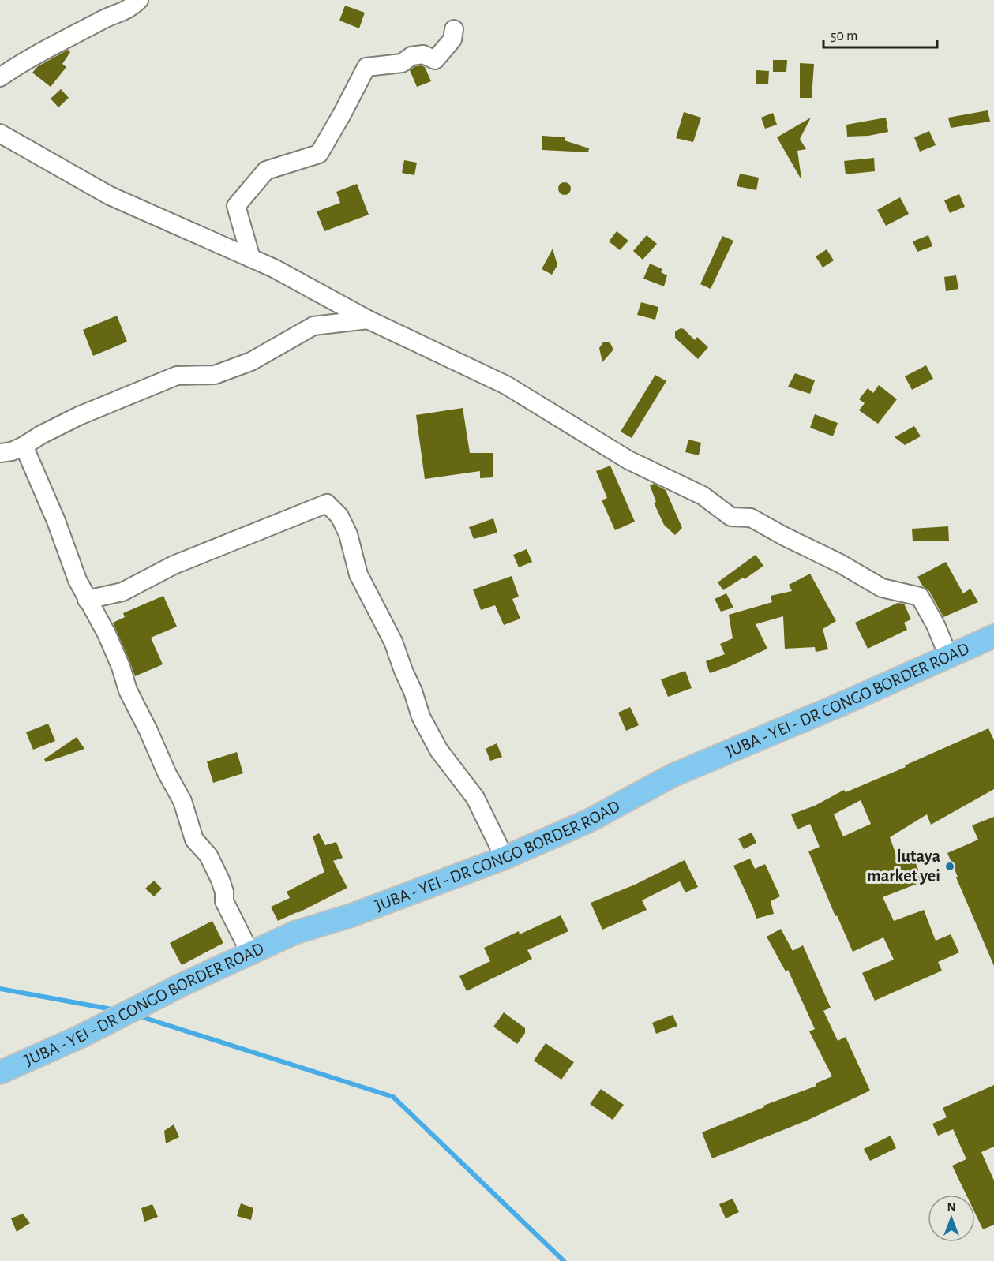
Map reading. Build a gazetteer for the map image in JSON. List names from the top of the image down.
{
  "streets": {
    "main road": ["JUBA - YEI - DR CONGO BORDER ROAD"]
  },
  "places": ["lutaya market yei"],
  "scale_bar": "50 m",
  "north": "top"
}
